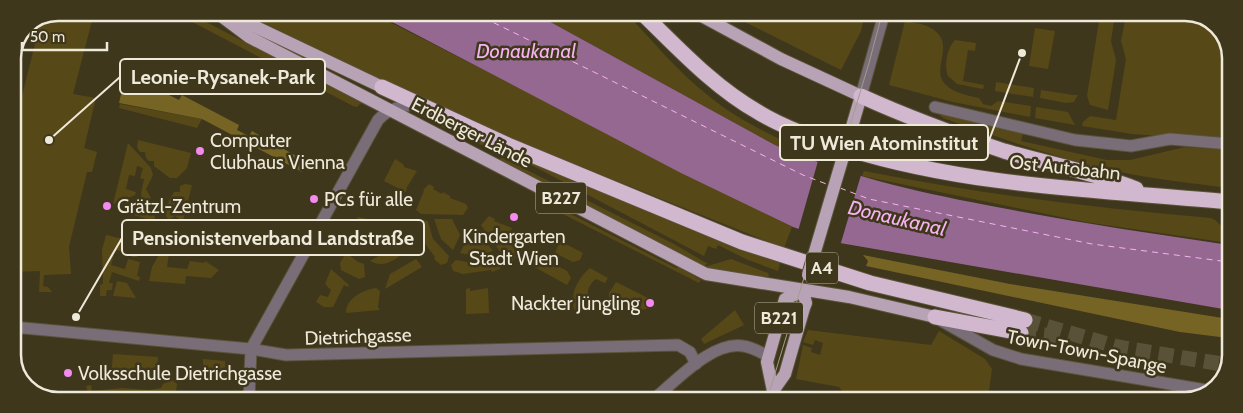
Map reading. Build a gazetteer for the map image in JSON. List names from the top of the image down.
{
  "streets": {
    "highway": ["Ost Autobahn", "A4"],
    "main road": ["Erdberger Lände", "B227", "B221"],
    "street": ["Dietrichgasse", "Town-Town-Spange"]
  },
  "crossings": [
    ["Erdberger Lände", "A4"],
    ["Erdberger Lände", "B221"],
    ["Erdberger Lände", "Town-Town-Spange"],
    ["A4", "Town-Town-Spange"]
  ],
  "water": ["Donaukanal"],
  "places": [
    "TU Wien Atominstitut",
    "Leonie-Rysanek-Park",
    "Computer Clubhaus Vienna",
    "PCs für alle",
    "Grätzl-Zentrum",
    "Kindergarten Stadt Wien",
    "Nackter Jüngling",
    "Pensionistenverband Landstraße",
    "Volksschule Dietrichgasse"
  ],
  "scale_bar": "50 m"
}
